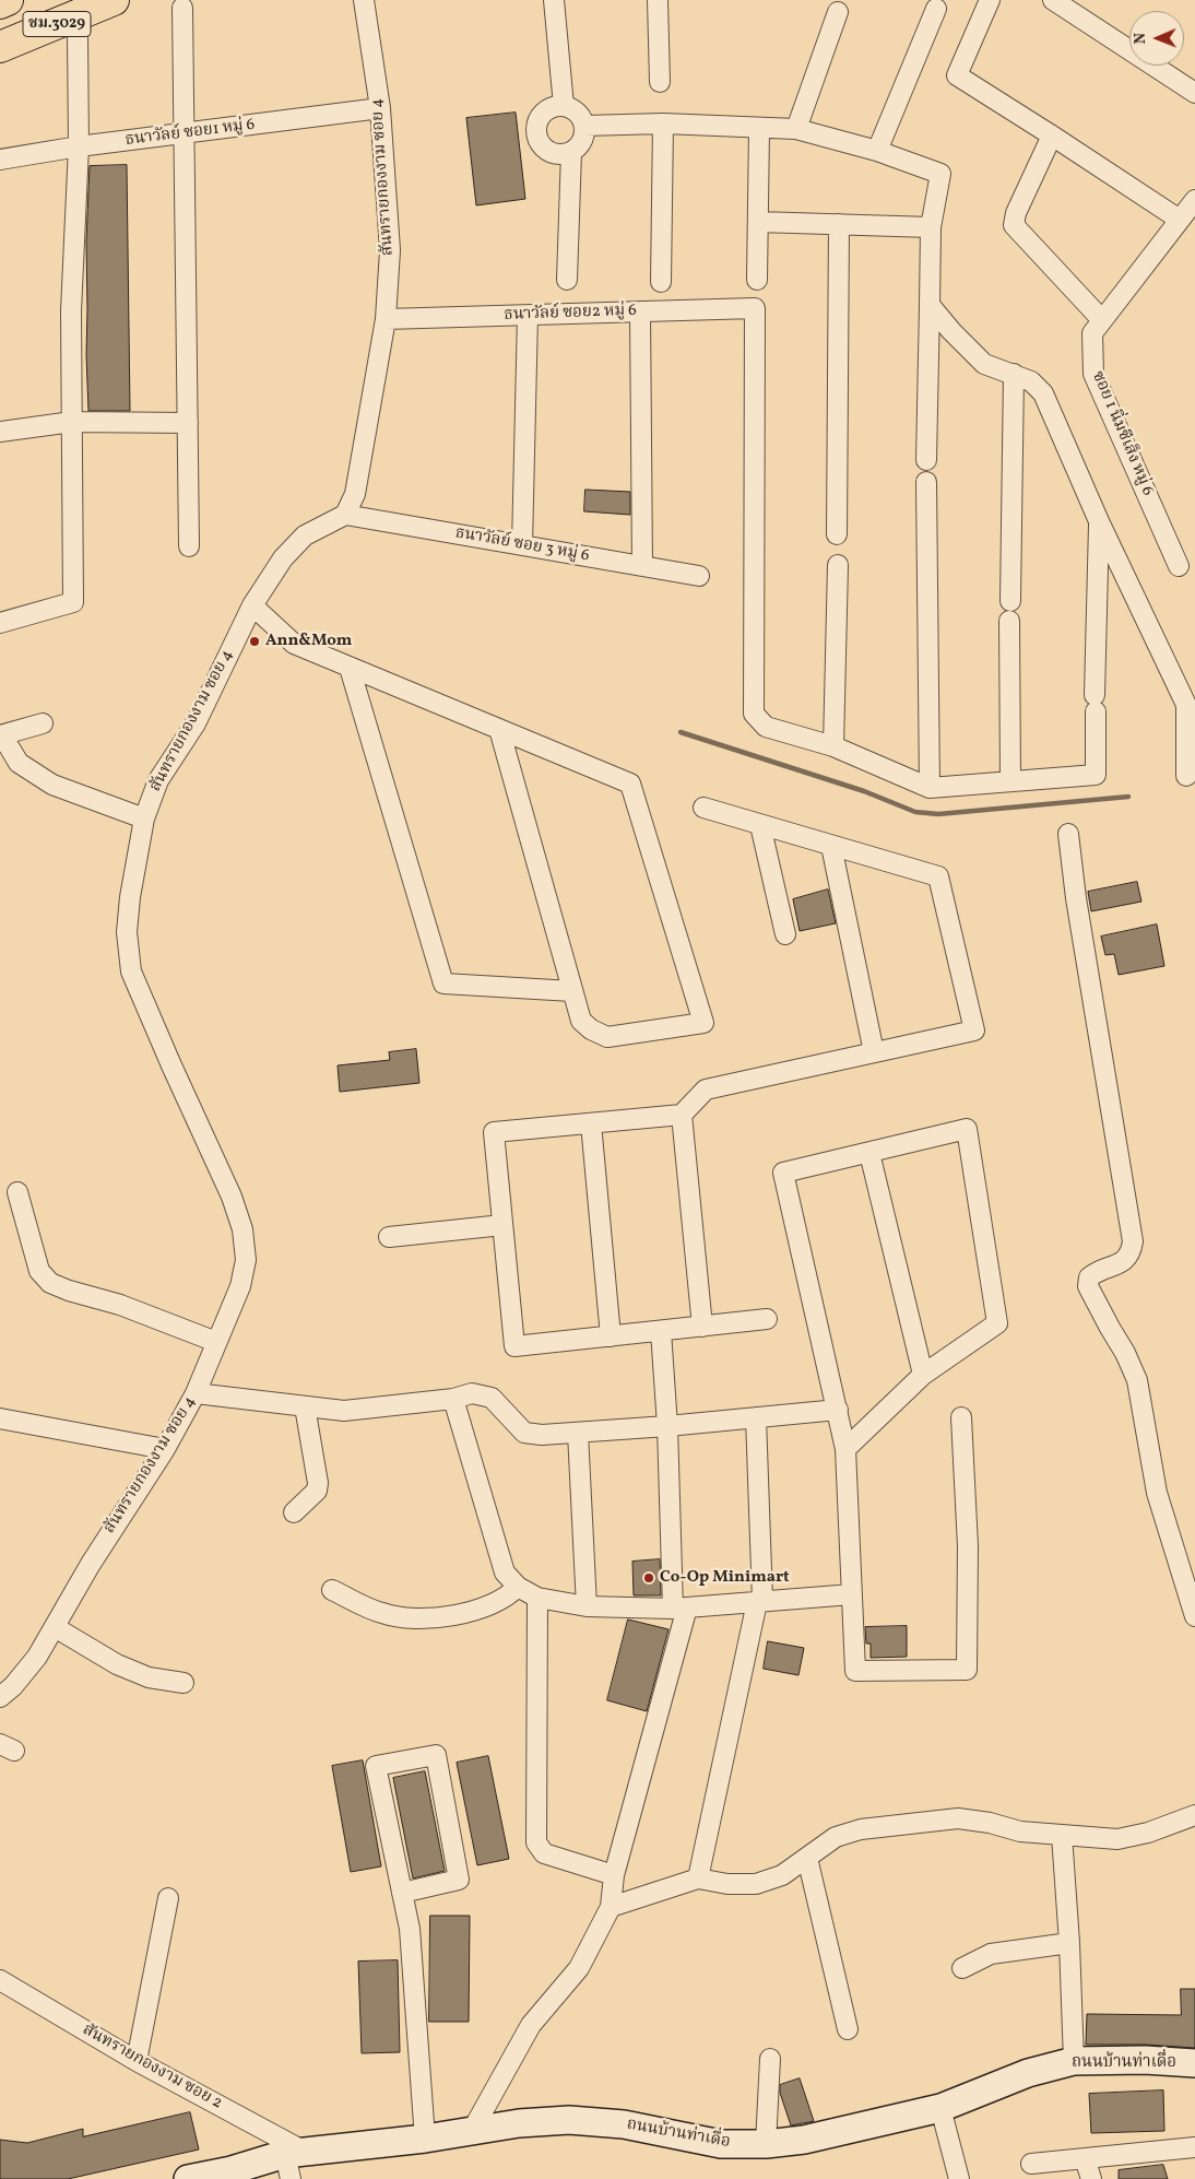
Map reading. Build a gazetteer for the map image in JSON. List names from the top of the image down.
{
  "streets": {
    "main road": ["ชม.3029"],
    "street": [
      "ธนาวัลย์ ซอย1 หมู่ 6",
      "สันทรายกองงาม ซอย 4",
      "ธนาวัลย์ ซอย2 หมู่ 6",
      "ซอย 1 นิ่มซีเส็ง หมู่ 6",
      "ธนาวัลย์ ซอย 3 หมู่ 6",
      "ถนนบ้านท่าเดื่อ",
      "สันทรายกองงาม ซอย 2"
    ]
  },
  "crossings": [
    ["ธนาวัลย์ ซอย1 หมู่ 6", "สันทรายกองงาม ซอย 4"],
    ["สันทรายกองงาม ซอย 4", "ธนาวัลย์ ซอย2 หมู่ 6"],
    ["สันทรายกองงาม ซอย 4", "ธนาวัลย์ ซอย 3 หมู่ 6"],
    ["ถนนบ้านท่าเดื่อ", "สันทรายกองงาม ซอย 2"]
  ],
  "places": ["Ann&Mom", "Co-Op Minimart"],
  "north": "left"
}
